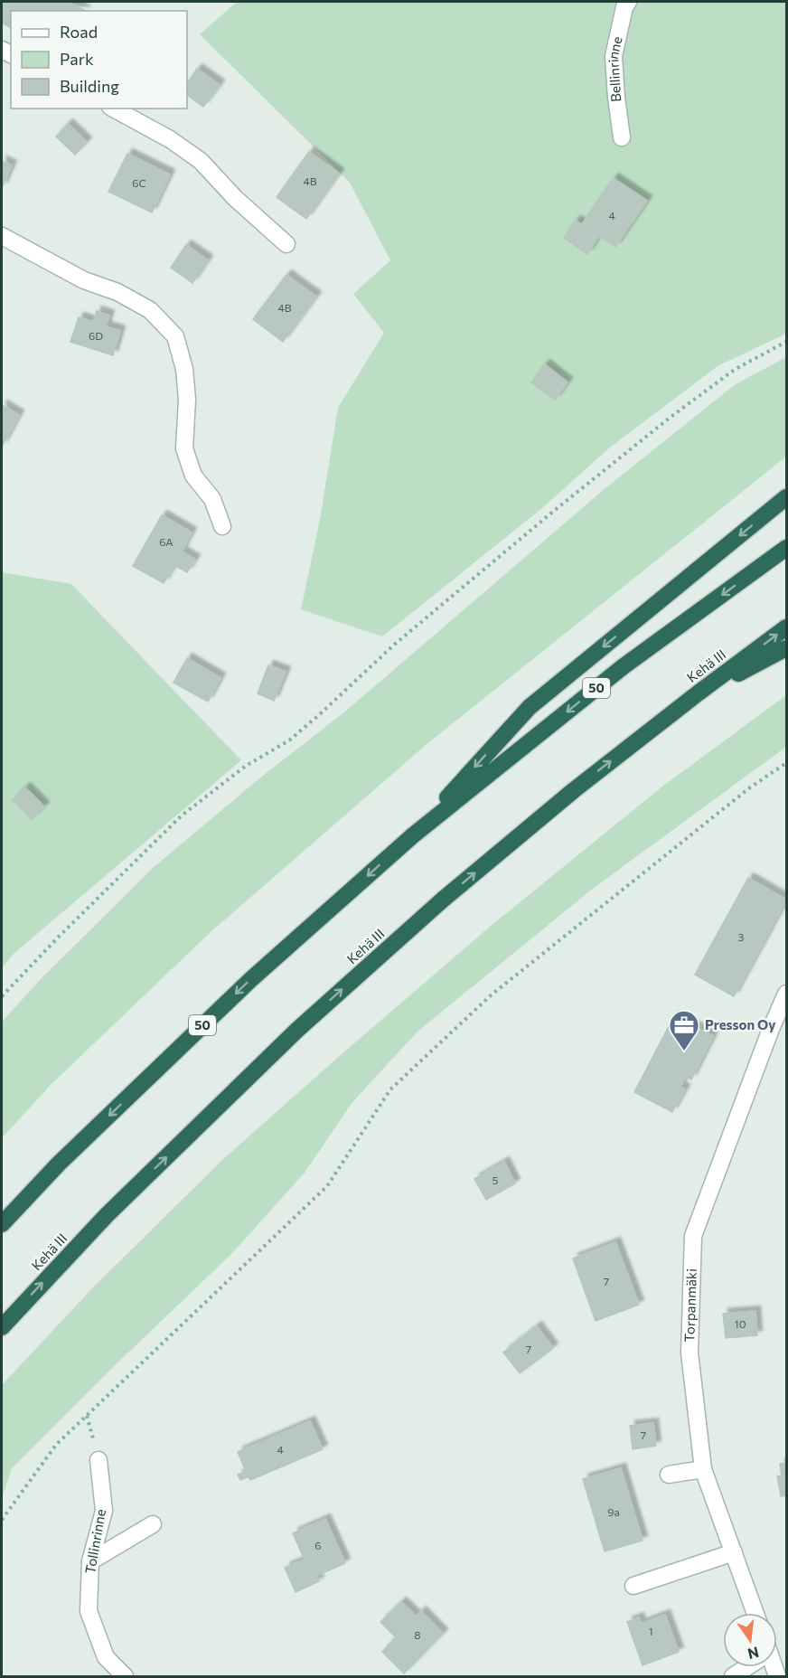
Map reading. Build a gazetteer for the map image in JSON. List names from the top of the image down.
{
  "streets": {
    "highway": ["Kehä III", "50"],
    "street": ["Bellinrinne", "Torpanmäki", "Tollinrinne"]
  },
  "places": {
    "office": ["Presson Oy"]
  },
  "house_numbers": [
    "4B",
    "6C",
    "4",
    "4B",
    "6D",
    "6A",
    "3",
    "5",
    "7",
    "10",
    "7",
    "7",
    "4",
    "9a",
    "6",
    "1",
    "8"
  ],
  "legend": ["Road", "Park", "Building"],
  "north": "bottom"
}
